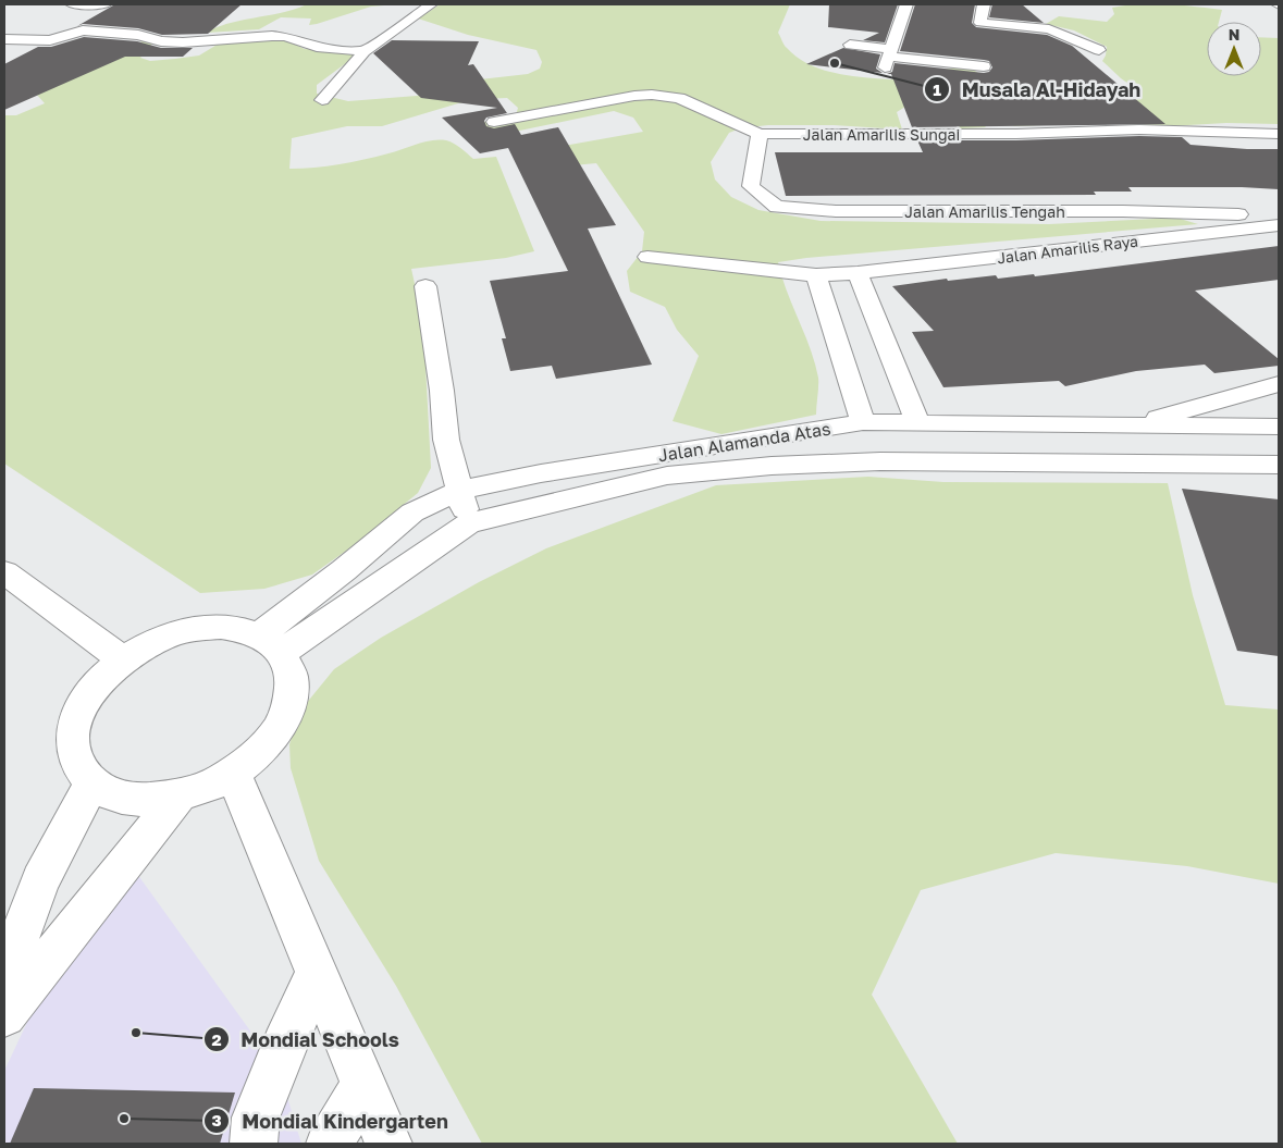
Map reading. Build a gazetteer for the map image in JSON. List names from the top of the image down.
{
  "streets": {
    "street": [
      "Jalan Amarilis Sungai",
      "Jalan Amarilis Tengah",
      "Jalan Amarilis Raya",
      "Jalan Alamanda Atas"
    ]
  },
  "crossings": [
    ["Jalan Amarilis Sungai", "Jalan Amarilis Tengah"],
    ["Jalan Amarilis Tengah", "Jalan Amarilis Raya"]
  ],
  "places": ["Musala Al-Hidayah", "Mondial Schools", "Mondial Kindergarten"],
  "north": "top"
}
